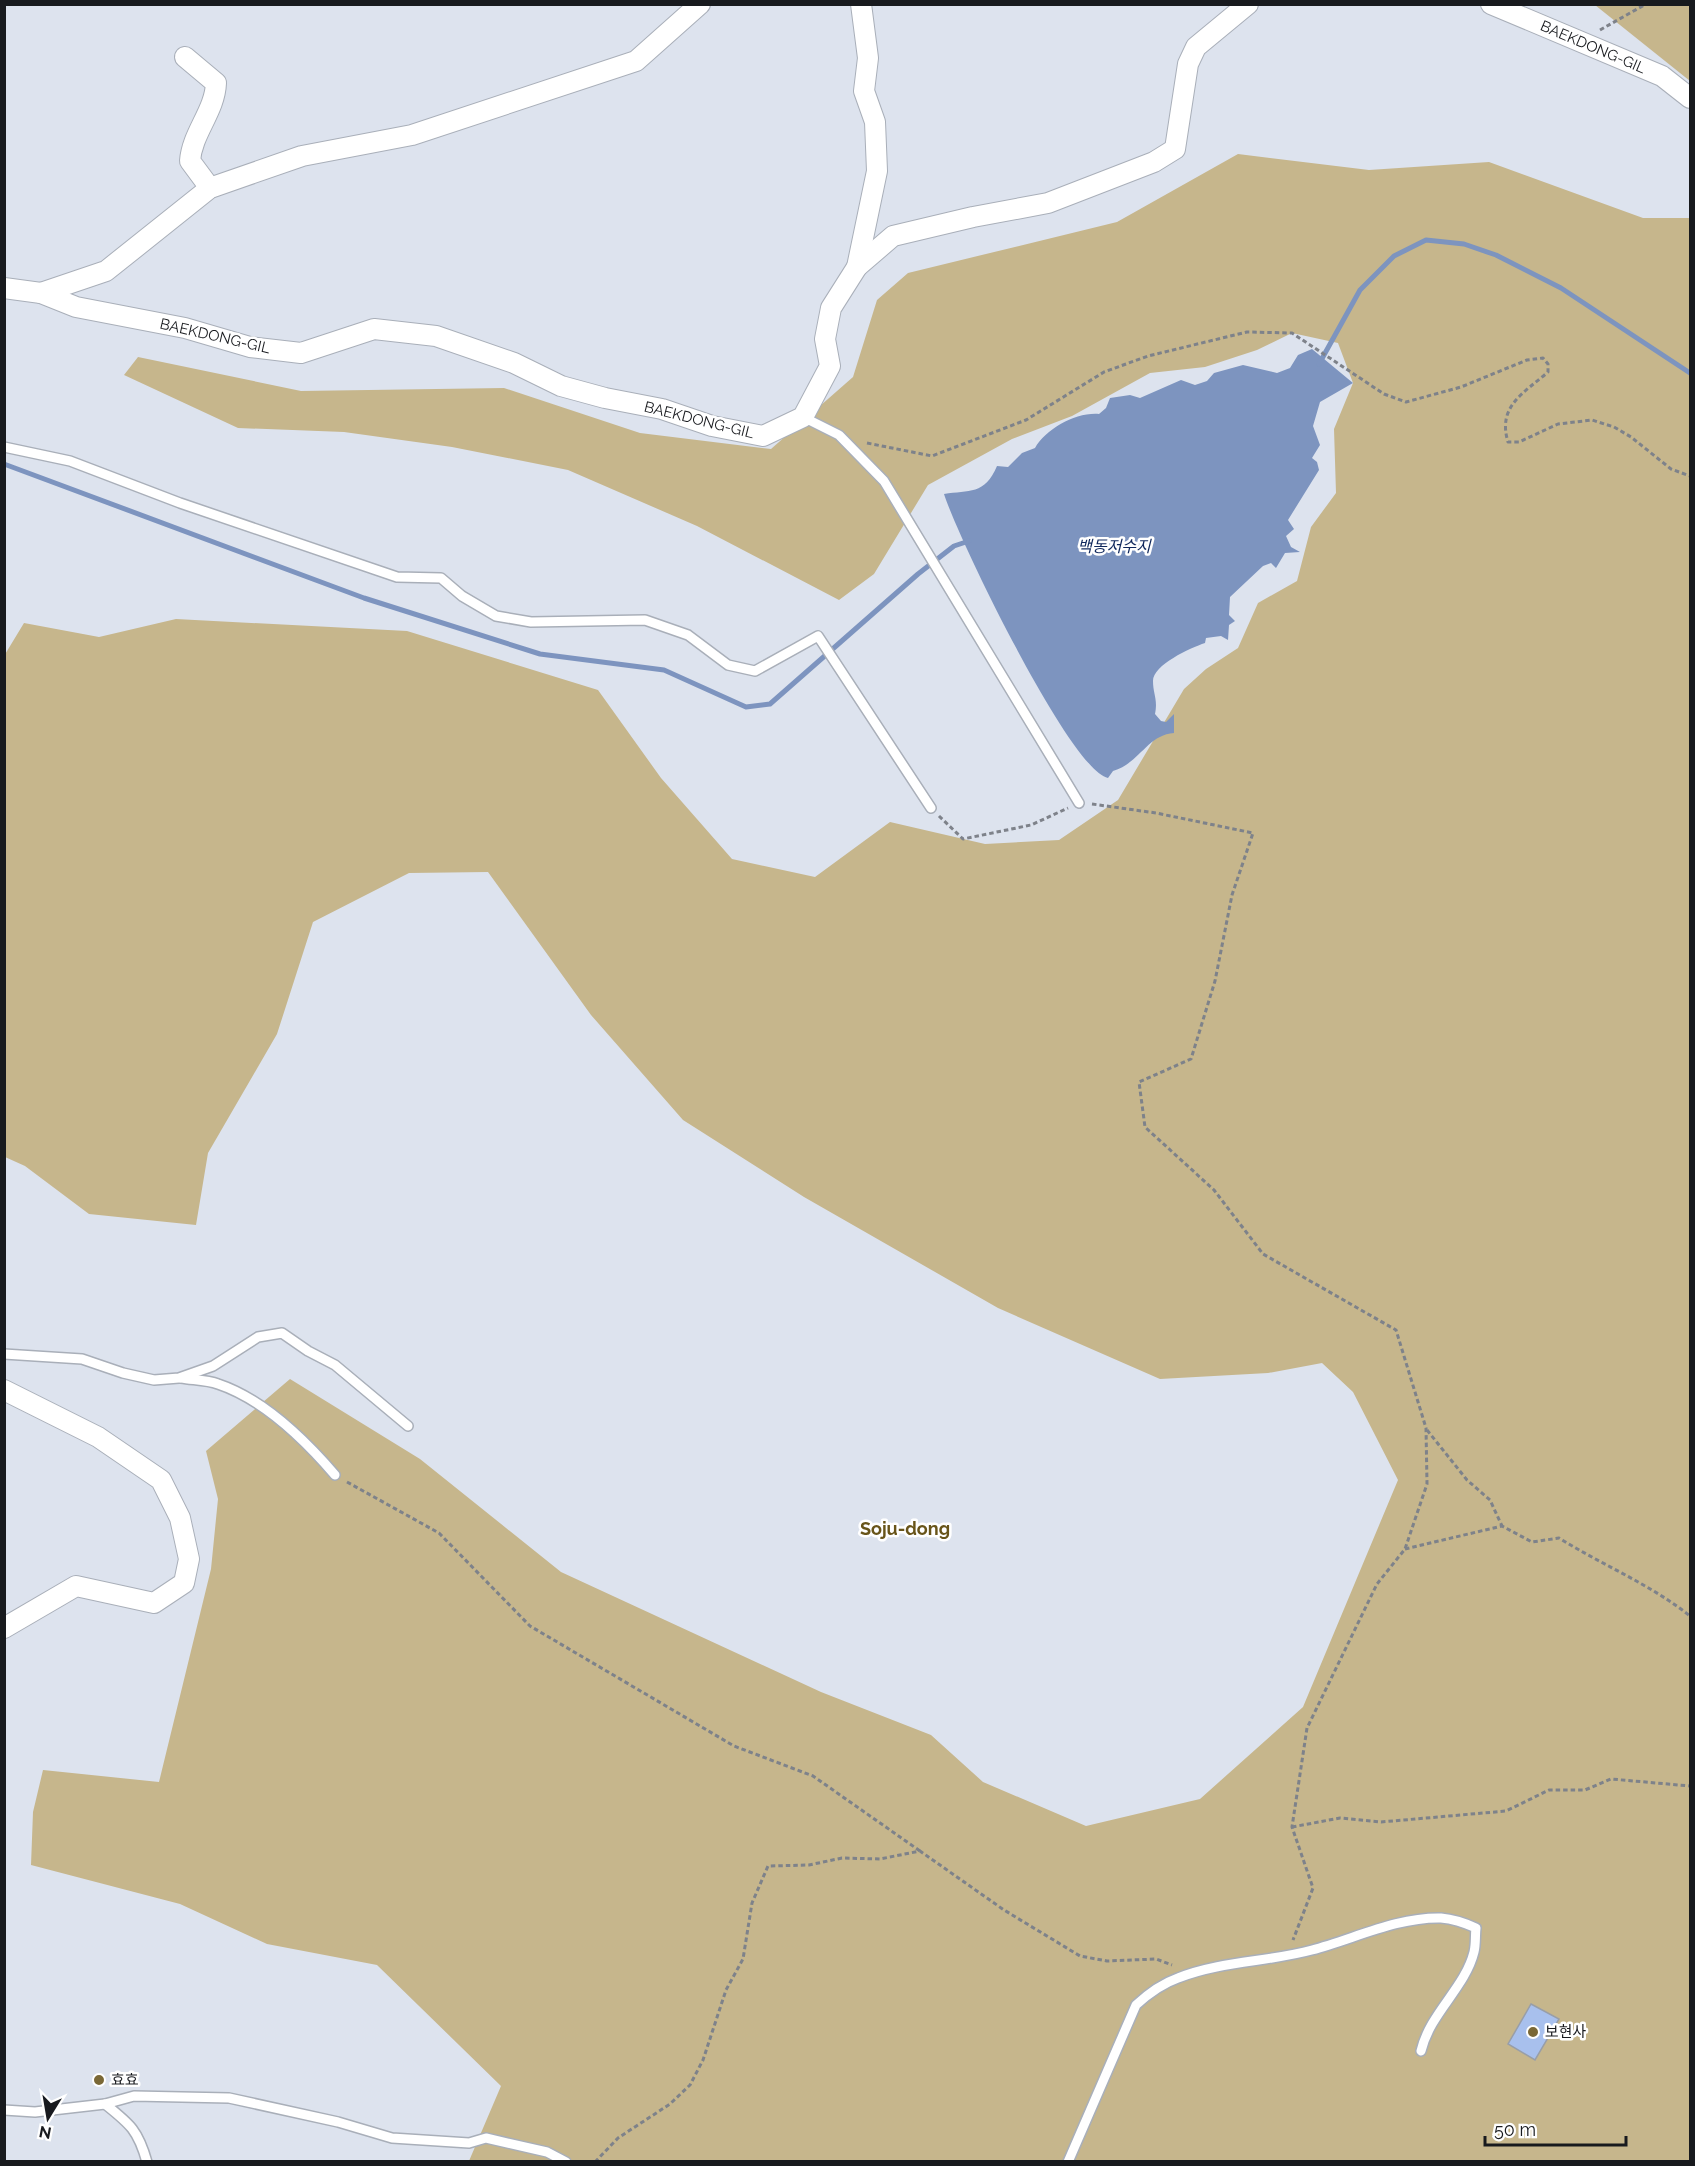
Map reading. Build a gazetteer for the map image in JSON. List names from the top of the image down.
{
  "streets": {
    "street": ["BAEKDONG-GIL"]
  },
  "districts": ["Soju-dong"],
  "water": ["백동저수지"],
  "places": ["보현사", "효효"],
  "scale_bar": "50 m",
  "north": "bottom"
}
